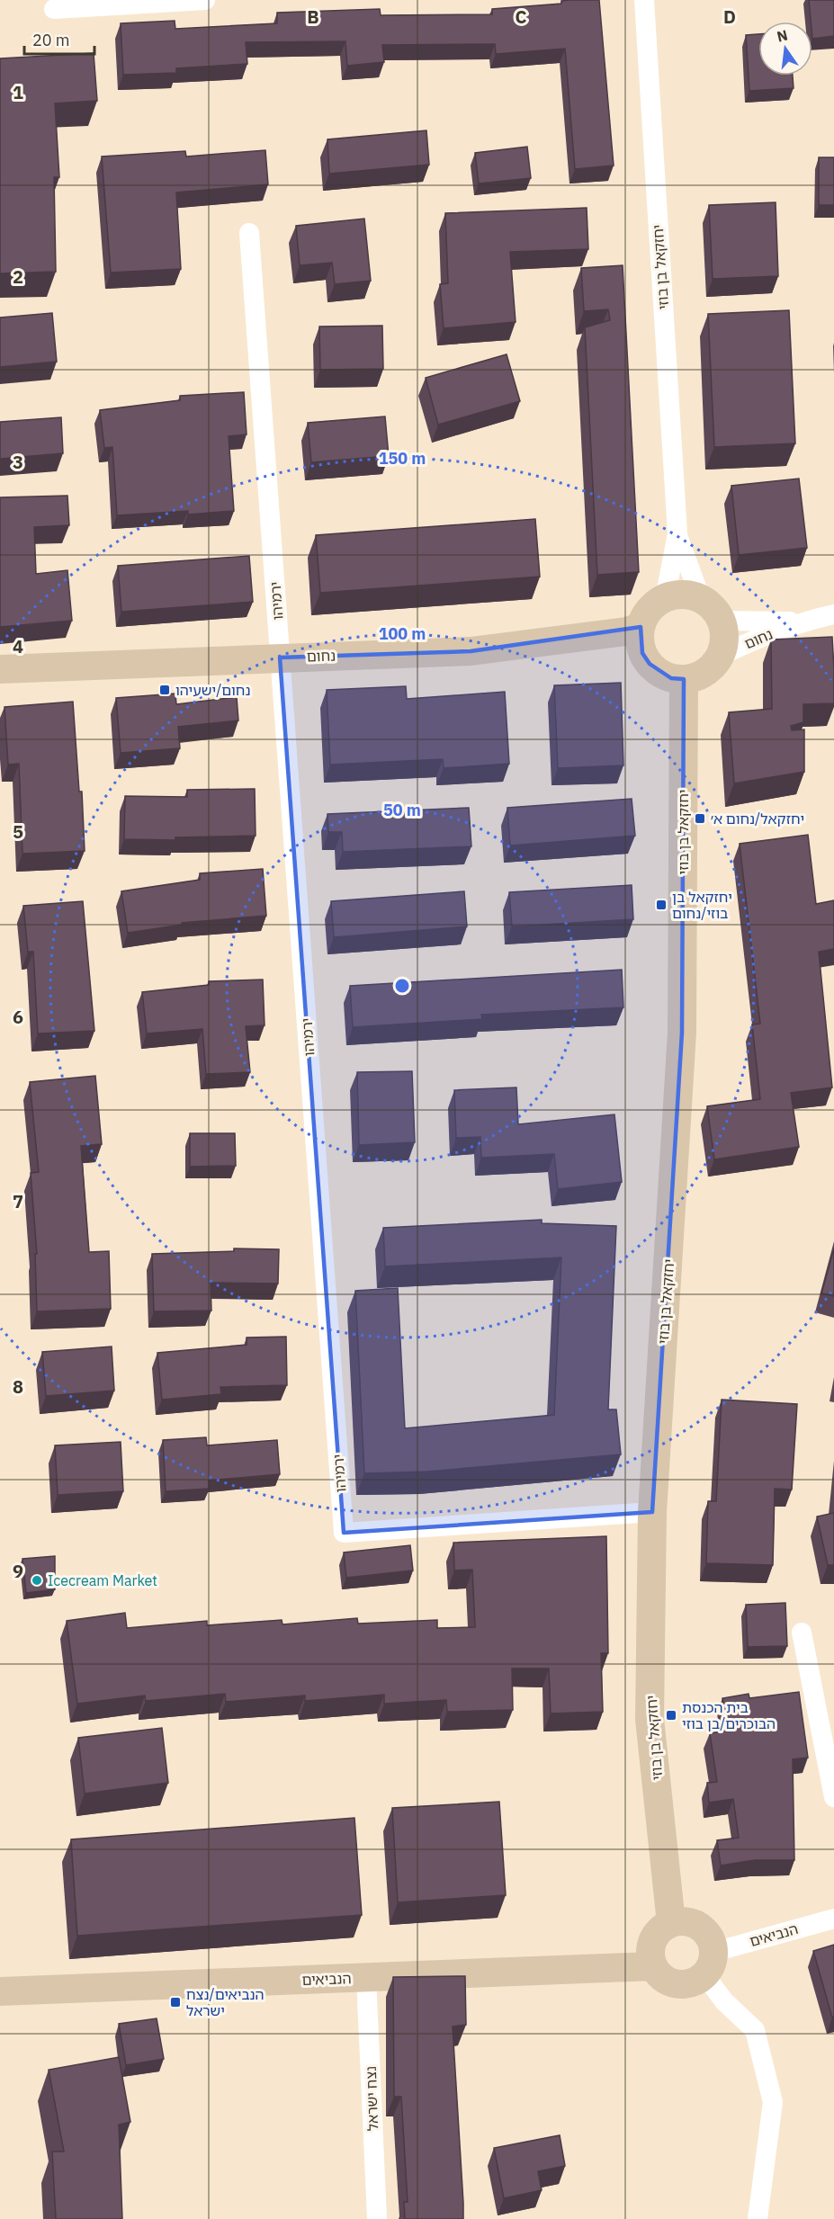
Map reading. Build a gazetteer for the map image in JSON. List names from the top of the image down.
{
  "streets": {
    "street": [
      "יחזקאל בן בוזי",
      "ירמיהו",
      "נחום",
      "הנביאים",
      "נצח ישראל"
    ]
  },
  "crossings": [
    ["יחזקאל בן בוזי", "ירמיהו"],
    ["יחזקאל בן בוזי", "נחום"],
    ["יחזקאל בן בוזי", "הנביאים"],
    ["ירמיהו", "נחום"],
    ["הנביאים", "נצח ישראל"]
  ],
  "places": {
    "transit": [
      "נחום/ישעיהו",
      "יחזקאל/נחום א׳",
      "יחזקאל בן בוזי/נחום",
      "בית הכנסת הבוכרים/בן בוזי",
      "הנביאים/נצח ישראל"
    ],
    "other": ["Icecream Market"]
  },
  "scale_bar": "20 m",
  "north": "top",
  "grid": {
    "columns": ["B", "C", "D"],
    "rows": [
      "1",
      "2",
      "3",
      "4",
      "5",
      "6",
      "7",
      "8",
      "9"
    ]
  },
  "rings": ["150 m", "100 m", "50 m"]
}
